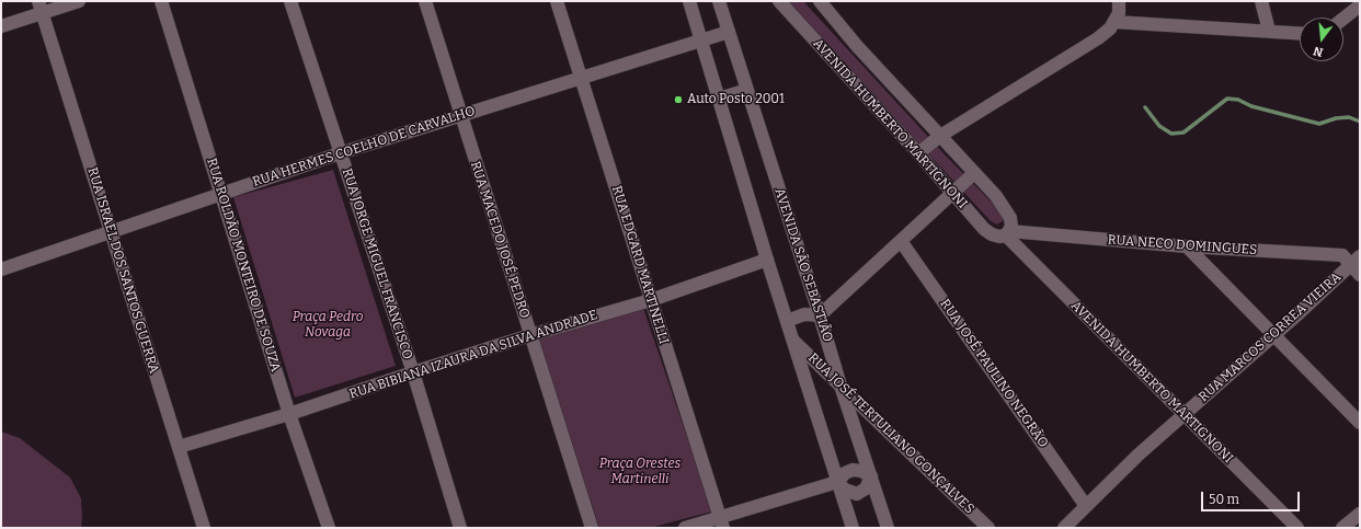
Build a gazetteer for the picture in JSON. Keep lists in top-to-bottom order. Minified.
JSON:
{"streets":{"street":["AVENIDA HUMBERTO MARTIGNONI","RUA HERMES COELHO DE CARVALHO","RUA MACEDO JOSÉ PEDRO","RUA NECO DOMINGUES","RUA JORGE MIGUEL FRANCISCO","RUA ROLDÃO MONTEIRO DE SOUZA","RUA EDGARD MARTINELLI","AVENIDA SÃO SEBASTIÃO","RUA ISRAEL DOS SANTOS GUERRA","RUA MARCOS CORREA VIEIRA","RUA BIBIANA IZAURA DA SILVA ANDRADE","RUA JOSÉ PAULINO NEGRÃO","RUA JOSÉ TERTULIANO GONÇALVES"]},"crossings":[["AVENIDA HUMBERTO MARTIGNONI","RUA NECO DOMINGUES"],["AVENIDA HUMBERTO MARTIGNONI","RUA MARCOS CORREA VIEIRA"],["RUA HERMES COELHO DE CARVALHO","RUA MACEDO JOSÉ PEDRO"],["RUA HERMES COELHO DE CARVALHO","RUA JORGE MIGUEL FRANCISCO"],["RUA HERMES COELHO DE CARVALHO","RUA ROLDÃO MONTEIRO DE SOUZA"],["RUA HERMES COELHO DE CARVALHO","RUA EDGARD MARTINELLI"],["RUA HERMES COELHO DE CARVALHO","AVENIDA SÃO SEBASTIÃO"],["RUA HERMES COELHO DE CARVALHO","RUA ISRAEL DOS SANTOS GUERRA"],["RUA MACEDO JOSÉ PEDRO","RUA BIBIANA IZAURA DA SILVA ANDRADE"],["RUA NECO DOMINGUES","RUA MARCOS CORREA VIEIRA"],["RUA JORGE MIGUEL FRANCISCO","RUA BIBIANA IZAURA DA SILVA ANDRADE"],["RUA ROLDÃO MONTEIRO DE SOUZA","RUA BIBIANA IZAURA DA SILVA ANDRADE"],["RUA EDGARD MARTINELLI","RUA BIBIANA IZAURA DA SILVA ANDRADE"],["AVENIDA SÃO SEBASTIÃO","RUA JOSÉ TERTULIANO GONÇALVES"],["RUA ISRAEL DOS SANTOS GUERRA","RUA BIBIANA IZAURA DA SILVA ANDRADE"],["RUA MARCOS CORREA VIEIRA","RUA JOSÉ PAULINO NEGRÃO"]],"parks":["Praça Pedro Novaga","Praça Orestes Martinelli"],"places":["Auto Posto 2001"],"scale_bar":"50 m","north":"bottom"}
